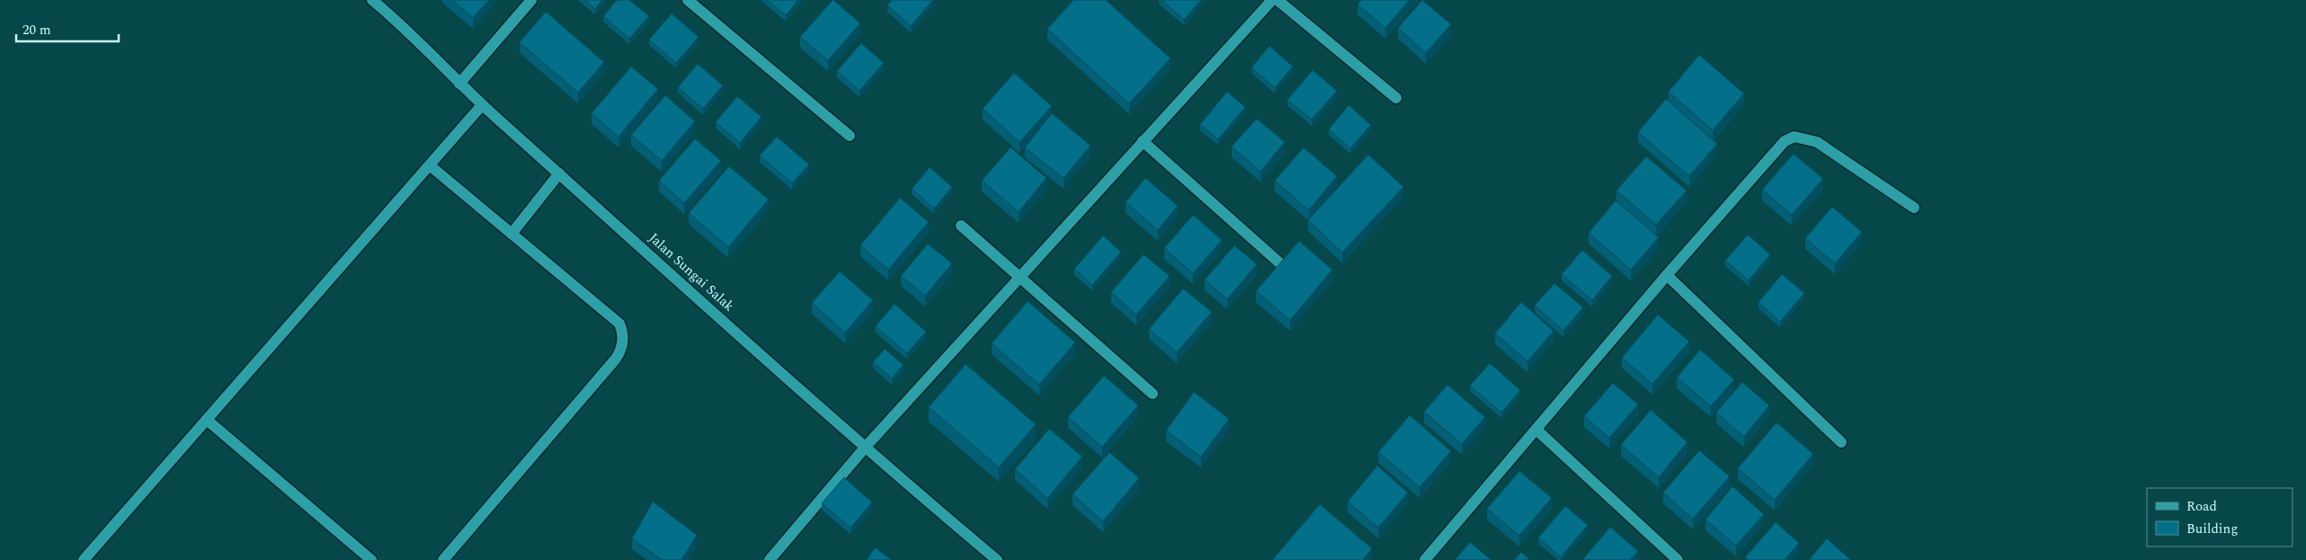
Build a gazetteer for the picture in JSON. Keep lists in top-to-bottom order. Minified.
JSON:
{"streets":{"street":["Jalan Sungai Salak"]},"legend":["Road","Building"],"scale_bar":"20 m"}
